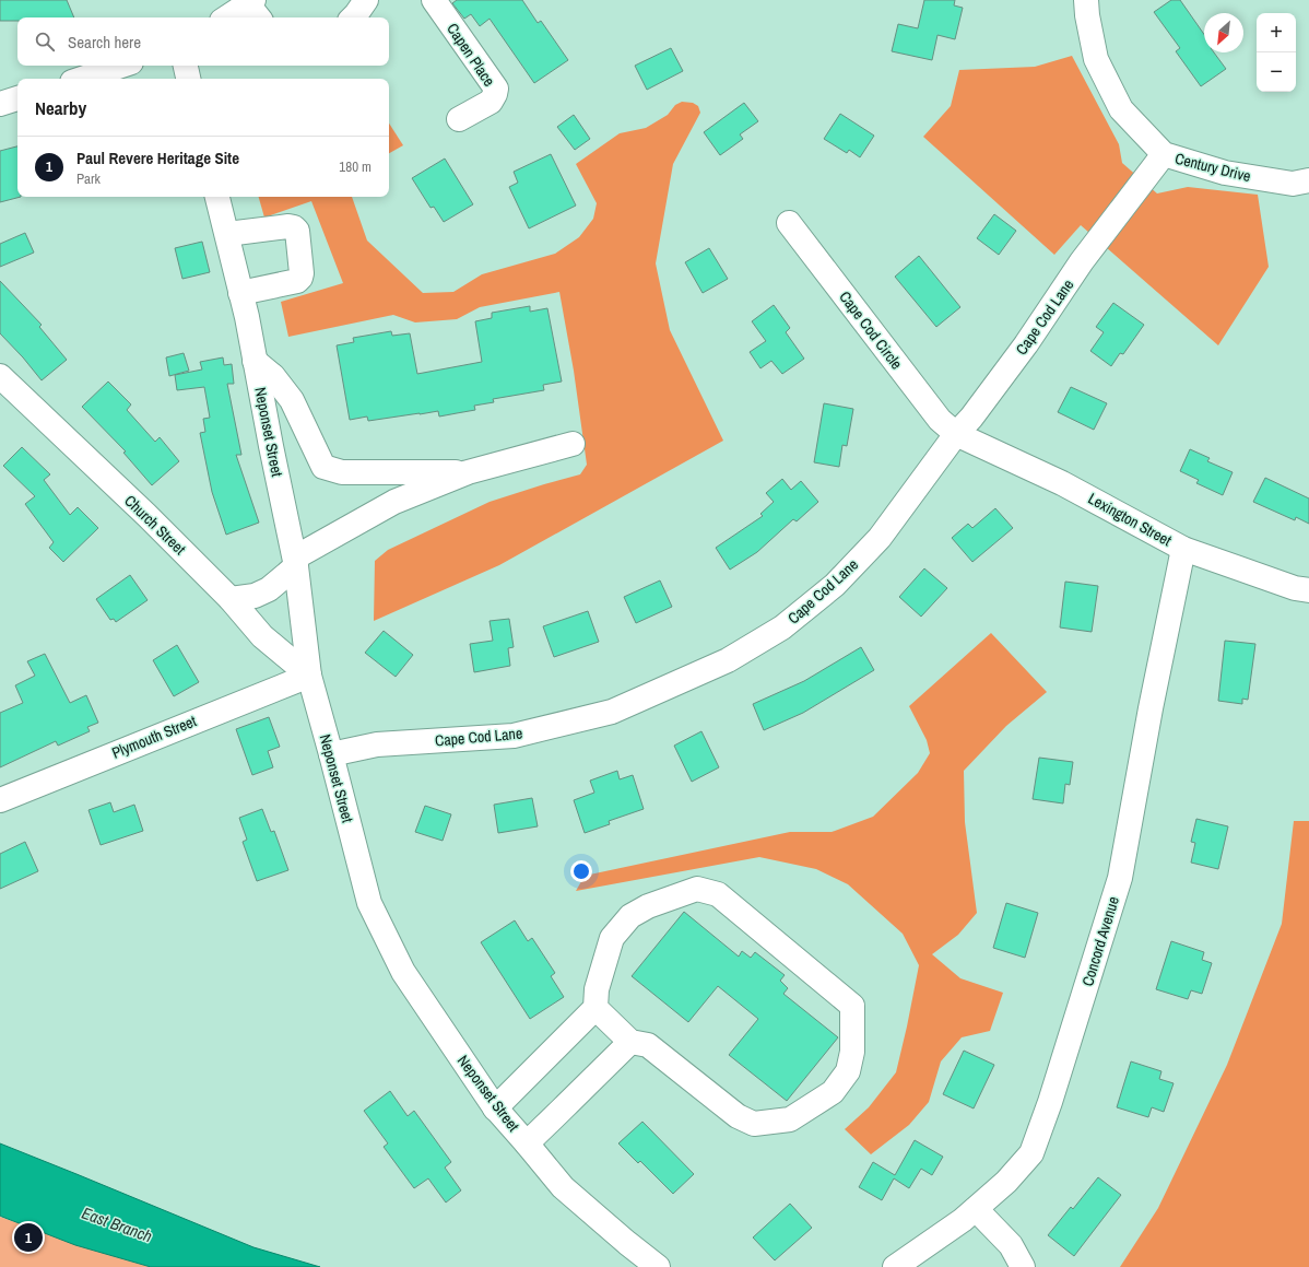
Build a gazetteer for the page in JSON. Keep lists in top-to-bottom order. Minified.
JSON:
{"streets":{"street":["Capen Place","Century Drive","Cape Cod Lane","Cape Cod Circle","Neponset Street","Lexington Street","Church Street","Plymouth Street","Concord Avenue"]},"crossings":[["Century Drive","Cape Cod Lane"],["Cape Cod Lane","Cape Cod Circle"],["Cape Cod Lane","Neponset Street"],["Cape Cod Lane","Lexington Street"],["Cape Cod Circle","Lexington Street"],["Neponset Street","Church Street"],["Neponset Street","Plymouth Street"],["Lexington Street","Concord Avenue"],["Church Street","Plymouth Street"]],"water":["East Branch"],"north":"bottom left","page":{"map_buttons":["+","−"],"search":"Search here","heading":"Nearby","list":[{"mark":"1","name":"Paul Revere Heritage Site","note":"Park","value":"180 m"}],"pins":"1"}}
